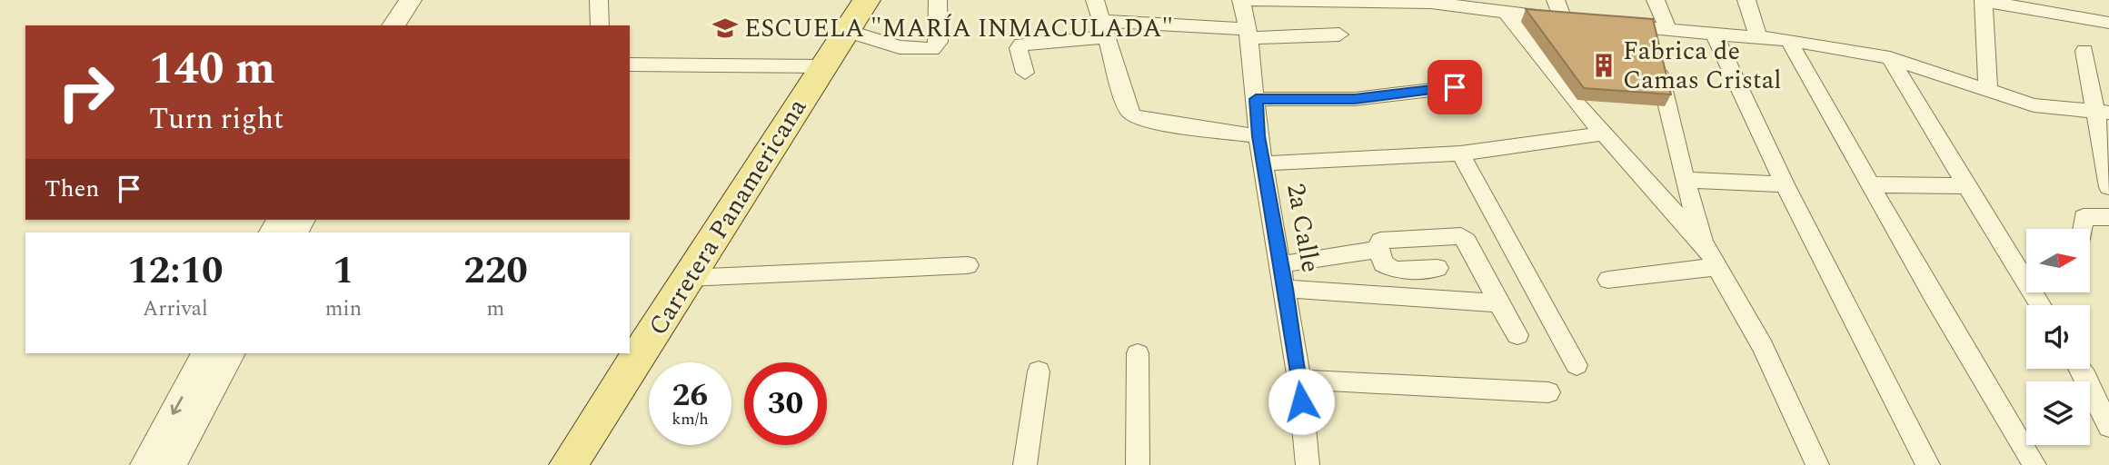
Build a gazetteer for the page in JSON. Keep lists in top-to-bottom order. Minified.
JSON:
{"streets":{"main road":["Carretera Panamericana"],"street":["2a Calle"]},"places":{"school or university":["ESCUELA \"MARÍA INMACULADA\""],"building":["Fabrica de Camas Cristal"]},"north":"right","page":{"turn":["140 m","Turn right"],"then":"Then","eta":["12:10","Arrival","1","min","220","m"],"speed":"26 km/h","limit":"30"}}
